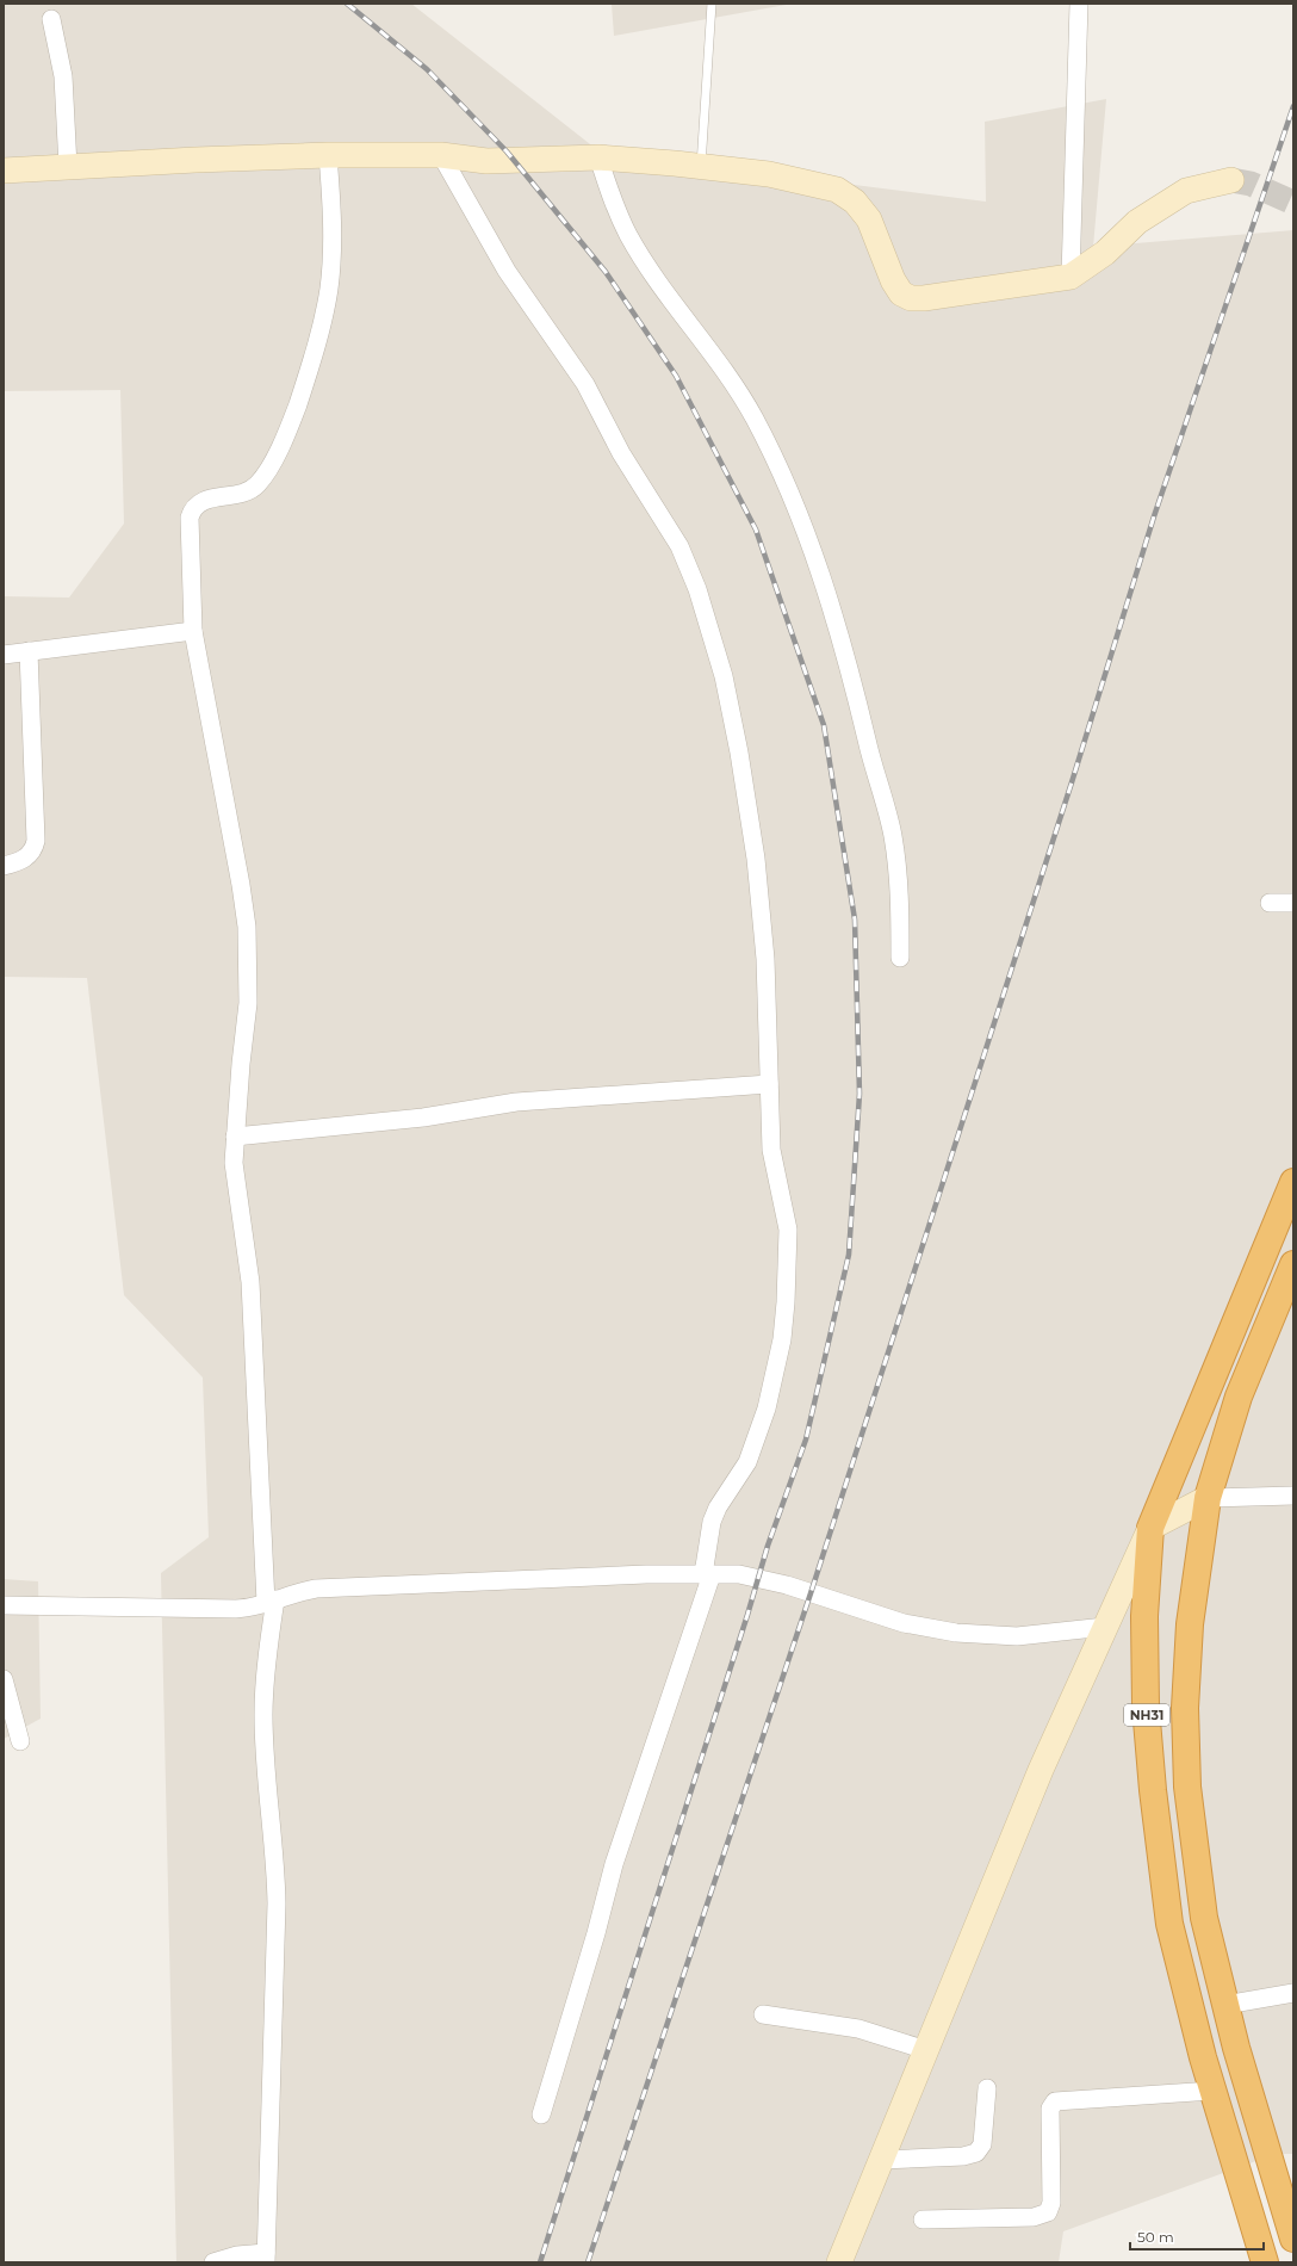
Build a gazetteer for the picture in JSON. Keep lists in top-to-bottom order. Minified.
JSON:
{"streets":{"highway":["NH31"]},"scale_bar":"50 m"}
